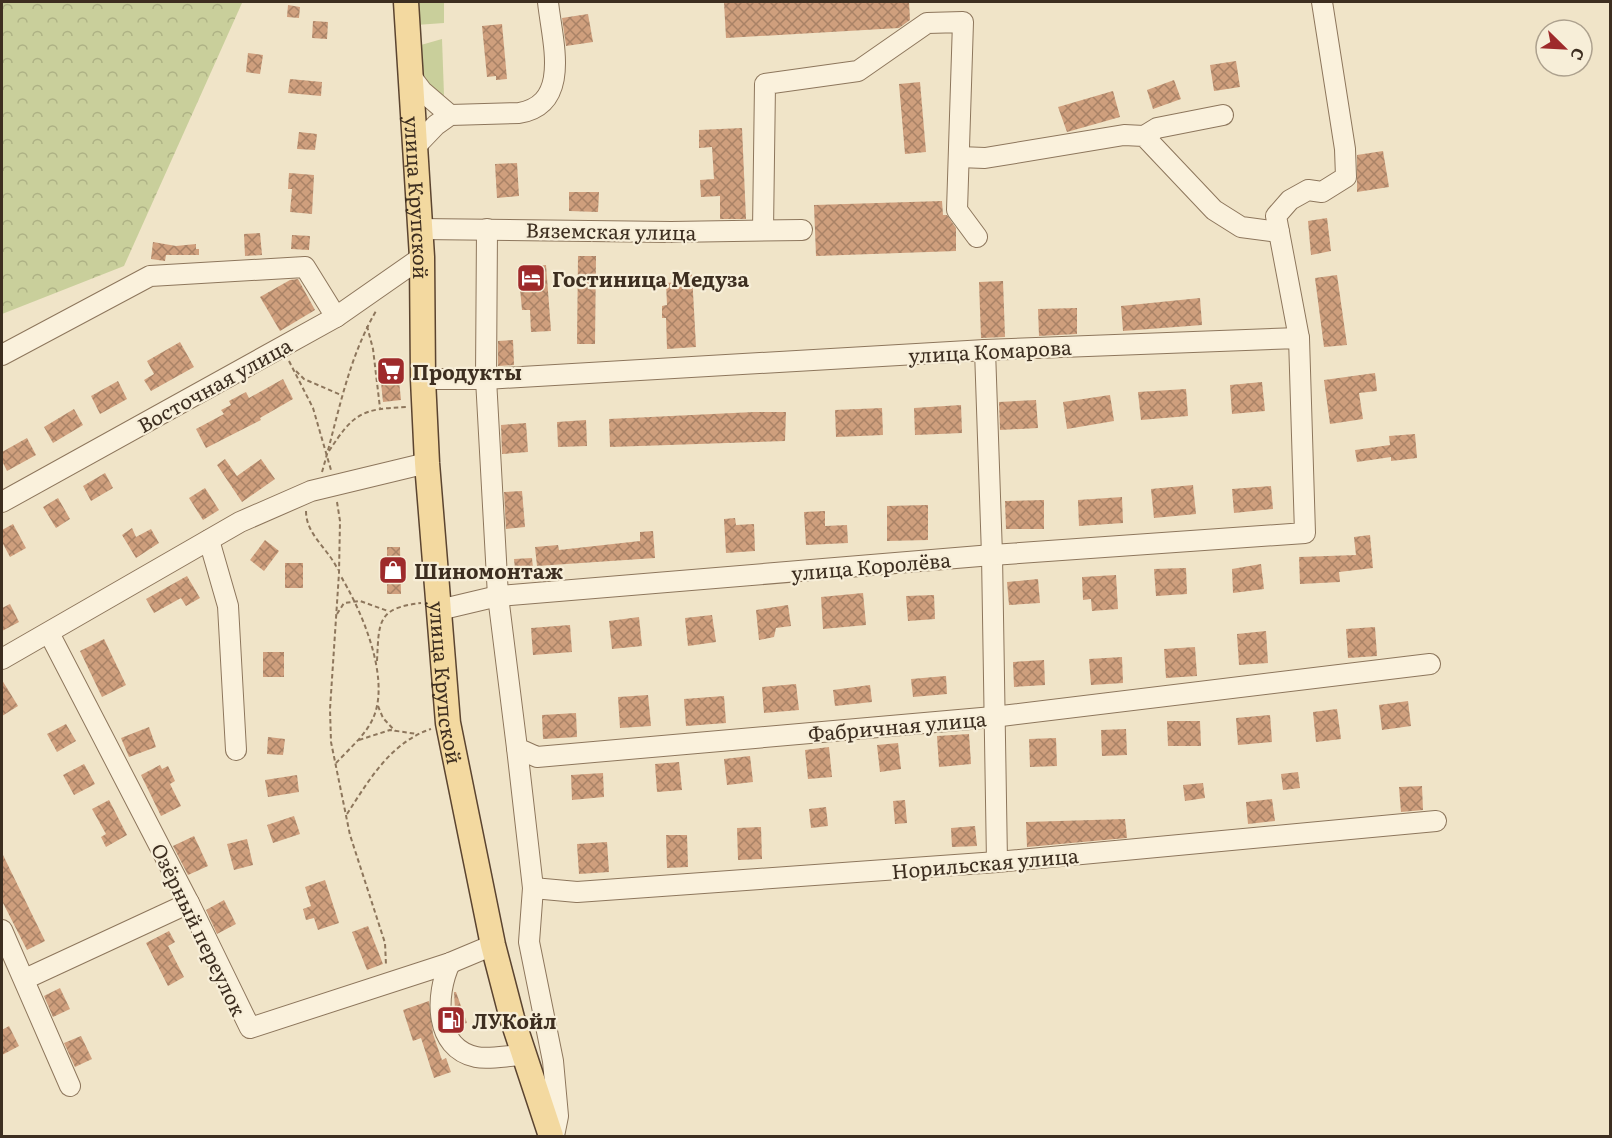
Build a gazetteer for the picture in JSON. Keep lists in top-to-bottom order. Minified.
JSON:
{"streets":{"main road":["улица Крупской"],"street":["Вяземская улица","улица Комарова","Восточная улица","улица Королёва","Фабричная улица","Норильская улица","Озёрный переулок"]},"crossings":[["улица Крупской","Вяземская улица"],["улица Крупской","улица Комарова"],["улица Крупской","Восточная улица"],["улица Крупской","улица Королёва"],["улица Крупской","Озёрный переулок"],["улица Комарова","улица Королёва"]],"places":{"hotel":["Гостиница Медуза"],"supermarket":["Продукты"],"shop":["Шиномонтаж"],"fuel station":["ЛУКойл"]},"north":"bottom right"}
